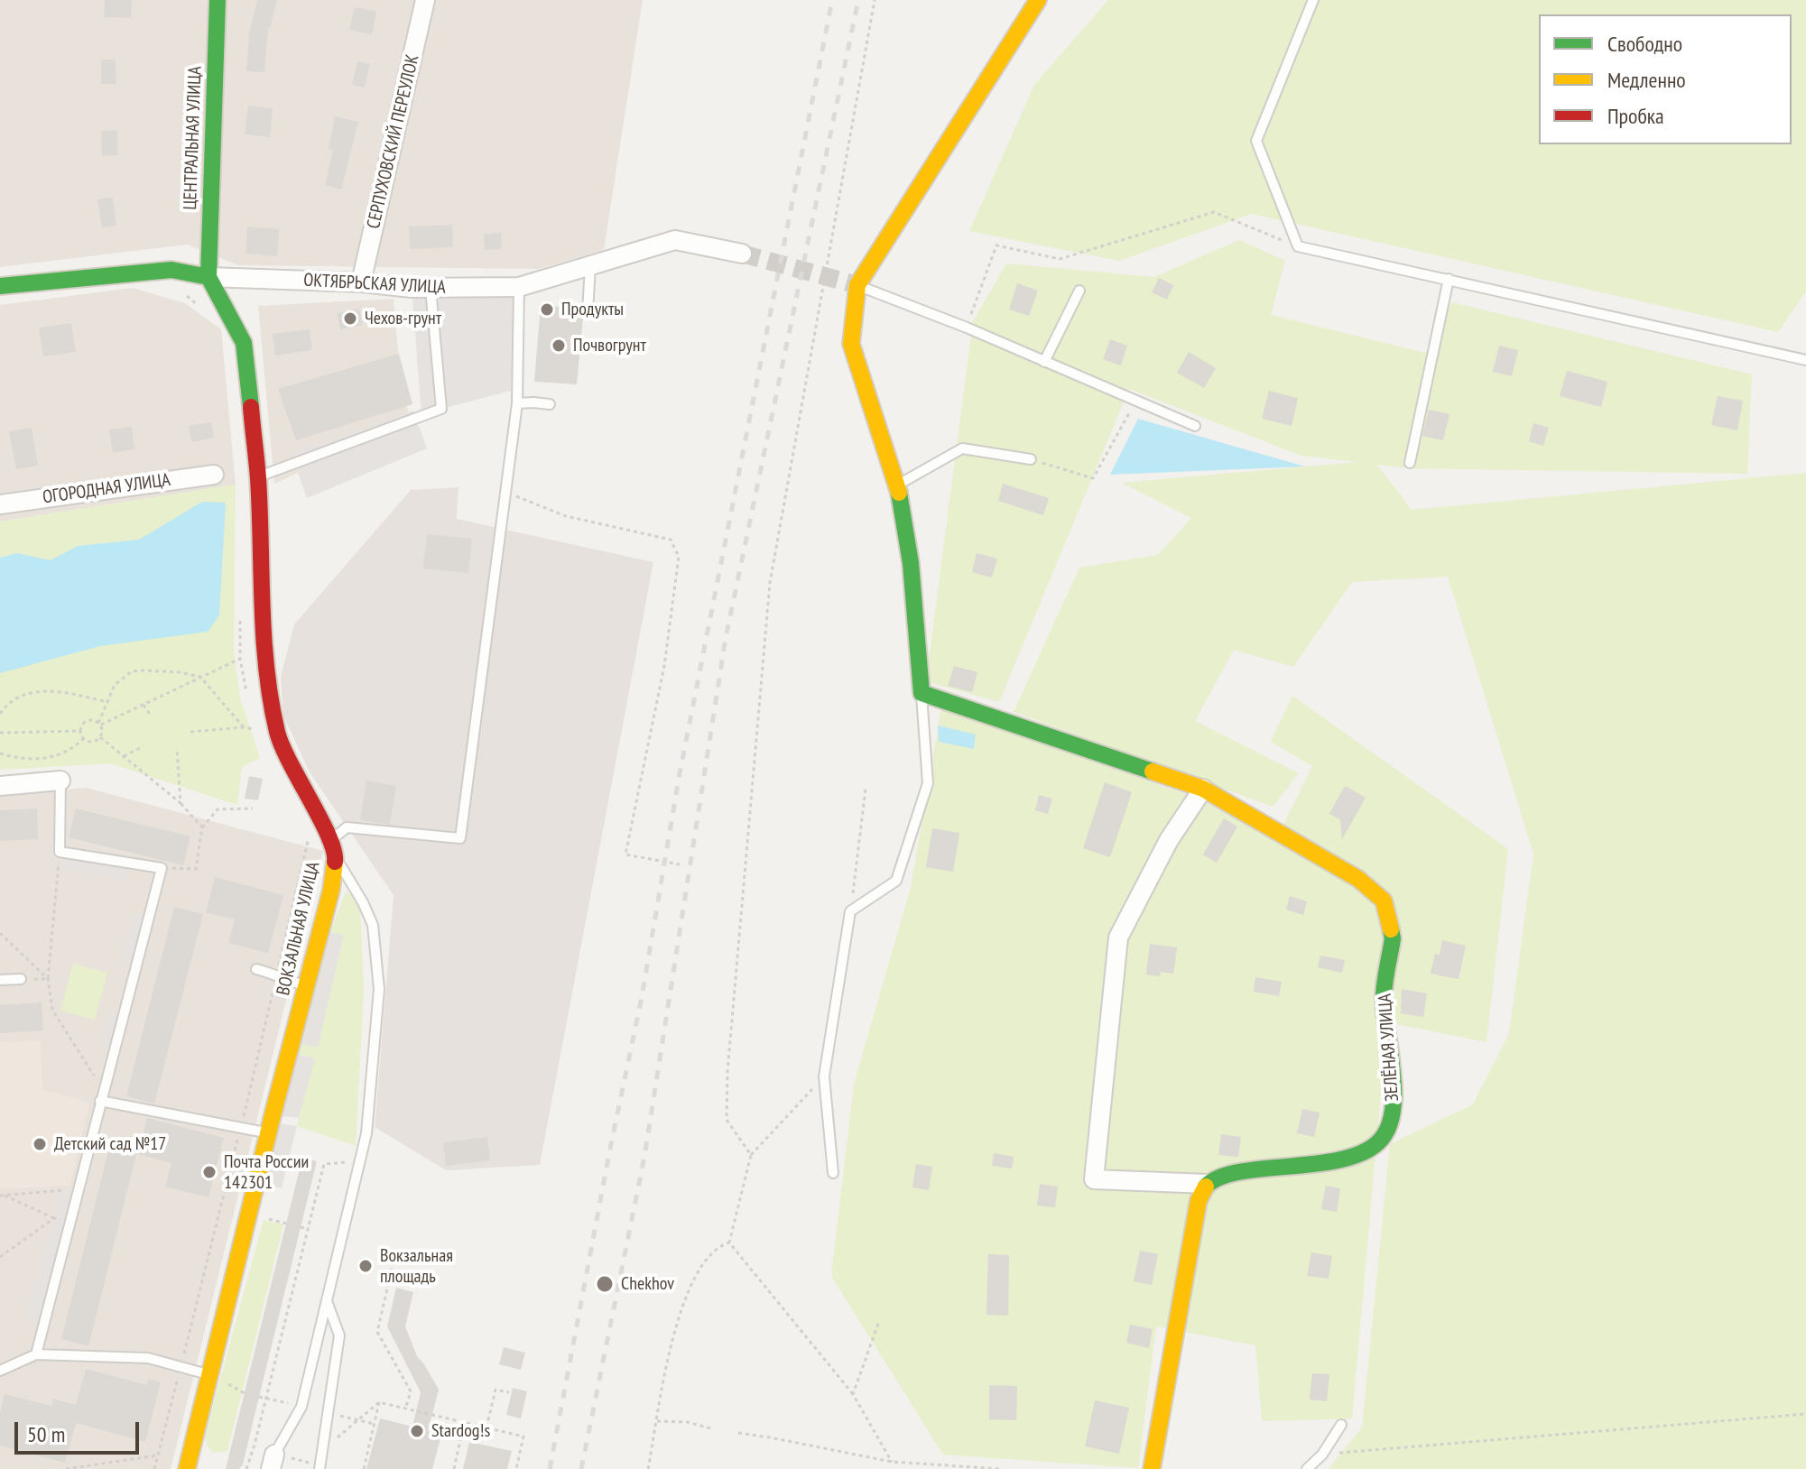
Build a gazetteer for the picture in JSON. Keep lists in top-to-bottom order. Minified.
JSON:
{"streets":{"street":["ЦЕНТРАЛЬНАЯ УЛИЦА","СЕРПУХОВСКИЙ ПЕРЕУЛОК","ОКТЯБРЬСКАЯ УЛИЦА","ОГОРОДНАЯ УЛИЦА","ВОКЗАЛЬНАЯ УЛИЦА","ЗЕЛЁНАЯ УЛИЦА"]},"crossings":[["ЦЕНТРАЛЬНАЯ УЛИЦА","ОКТЯБРЬСКАЯ УЛИЦА"],["ЦЕНТРАЛЬНАЯ УЛИЦА","ВОКЗАЛЬНАЯ УЛИЦА"],["СЕРПУХОВСКИЙ ПЕРЕУЛОК","ОКТЯБРЬСКАЯ УЛИЦА"],["ОКТЯБРЬСКАЯ УЛИЦА","ВОКЗАЛЬНАЯ УЛИЦА"]],"places":["Продукты","Чехов-грунт","Почвогрунт","Детский сад №17","Почта России 142301","Вокзальная площадь","Chekhov","Stardog!s"],"legend":["Свободно","Медленно","Пробка"],"scale_bar":"50 m"}
